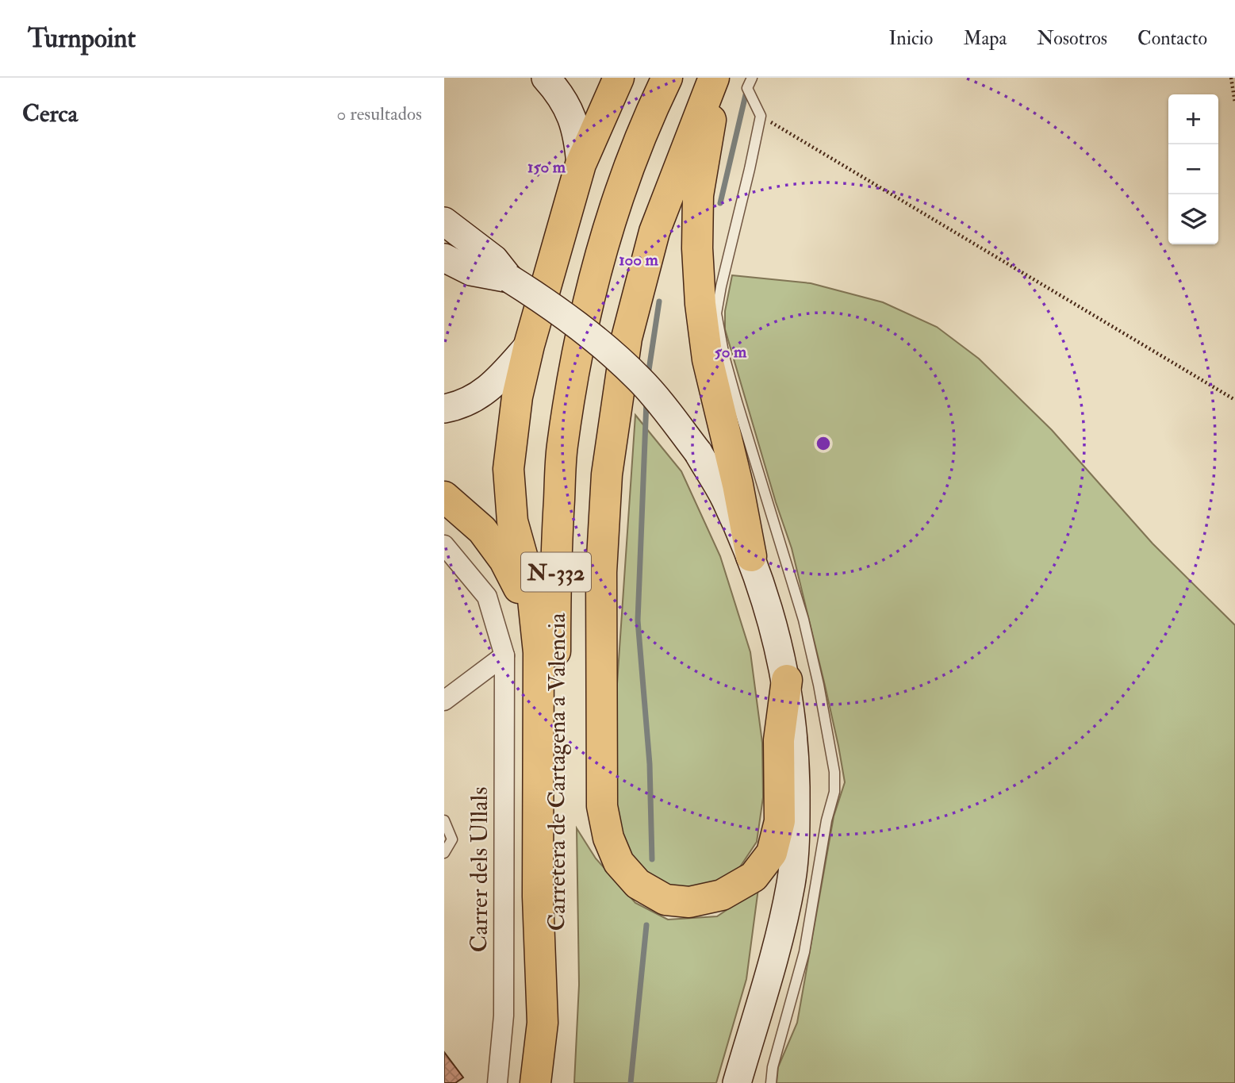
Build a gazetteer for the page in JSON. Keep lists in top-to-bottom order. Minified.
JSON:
{"streets":{"highway":["N-332","Carretera de Cartagena a Valencia"],"street":["Carrer dels Ullals"]},"page":{"header":"Turnpoint","nav":["Inicio","Mapa","Nosotros","Contacto"],"heading":["Cerca","0 resultados"],"map_buttons":["+","−"]},"rings":["150 m","100 m","50 m"]}
